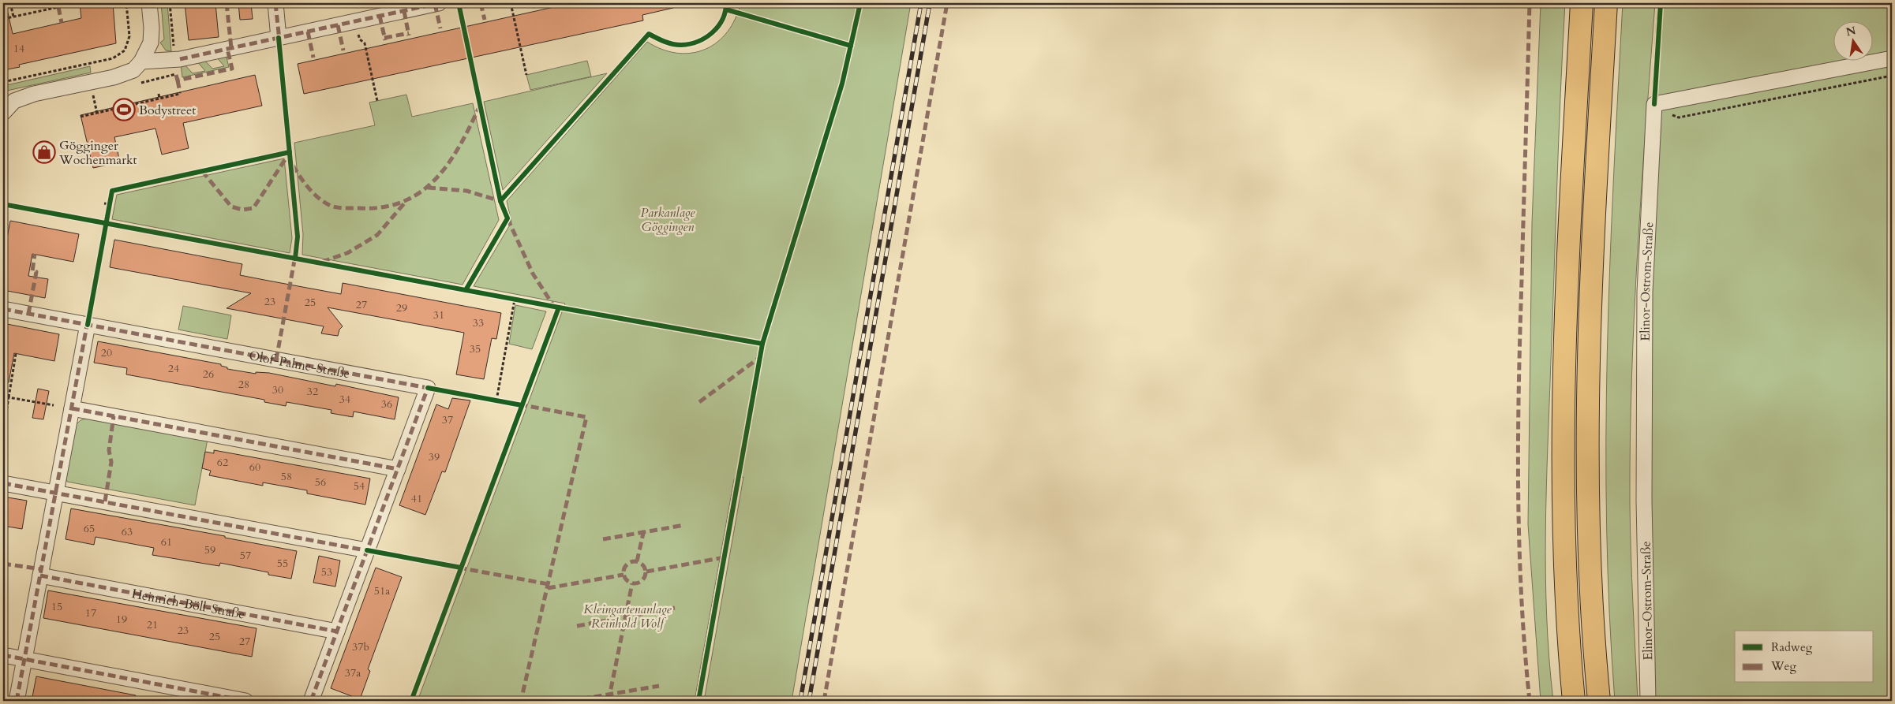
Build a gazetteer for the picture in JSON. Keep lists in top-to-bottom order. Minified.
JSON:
{"streets":{"street":["Elinor-Ostrom-Straße","Olof-Palme-Straße","Heinrich-Böll-Straße"]},"crossings":[["Olof-Palme-Straße","Heinrich-Böll-Straße"]],"parks":["Parkanlage Göggingen","Kleingartenanlage Reinhold Wolf"],"places":{"sports":["Bodystreet"],"shop":["Gögginger Wochenmarkt"]},"house_numbers":["14","23","25","27","29","31","33","35","20","24","26","28","30","32","34","36","37","39","62","60","58","56","54","41","65","63","61","59","57","55","53","51a","15","17","19","21","23","25","27","37b","37a"],"legend":["Radweg","Weg"],"north":"top"}
